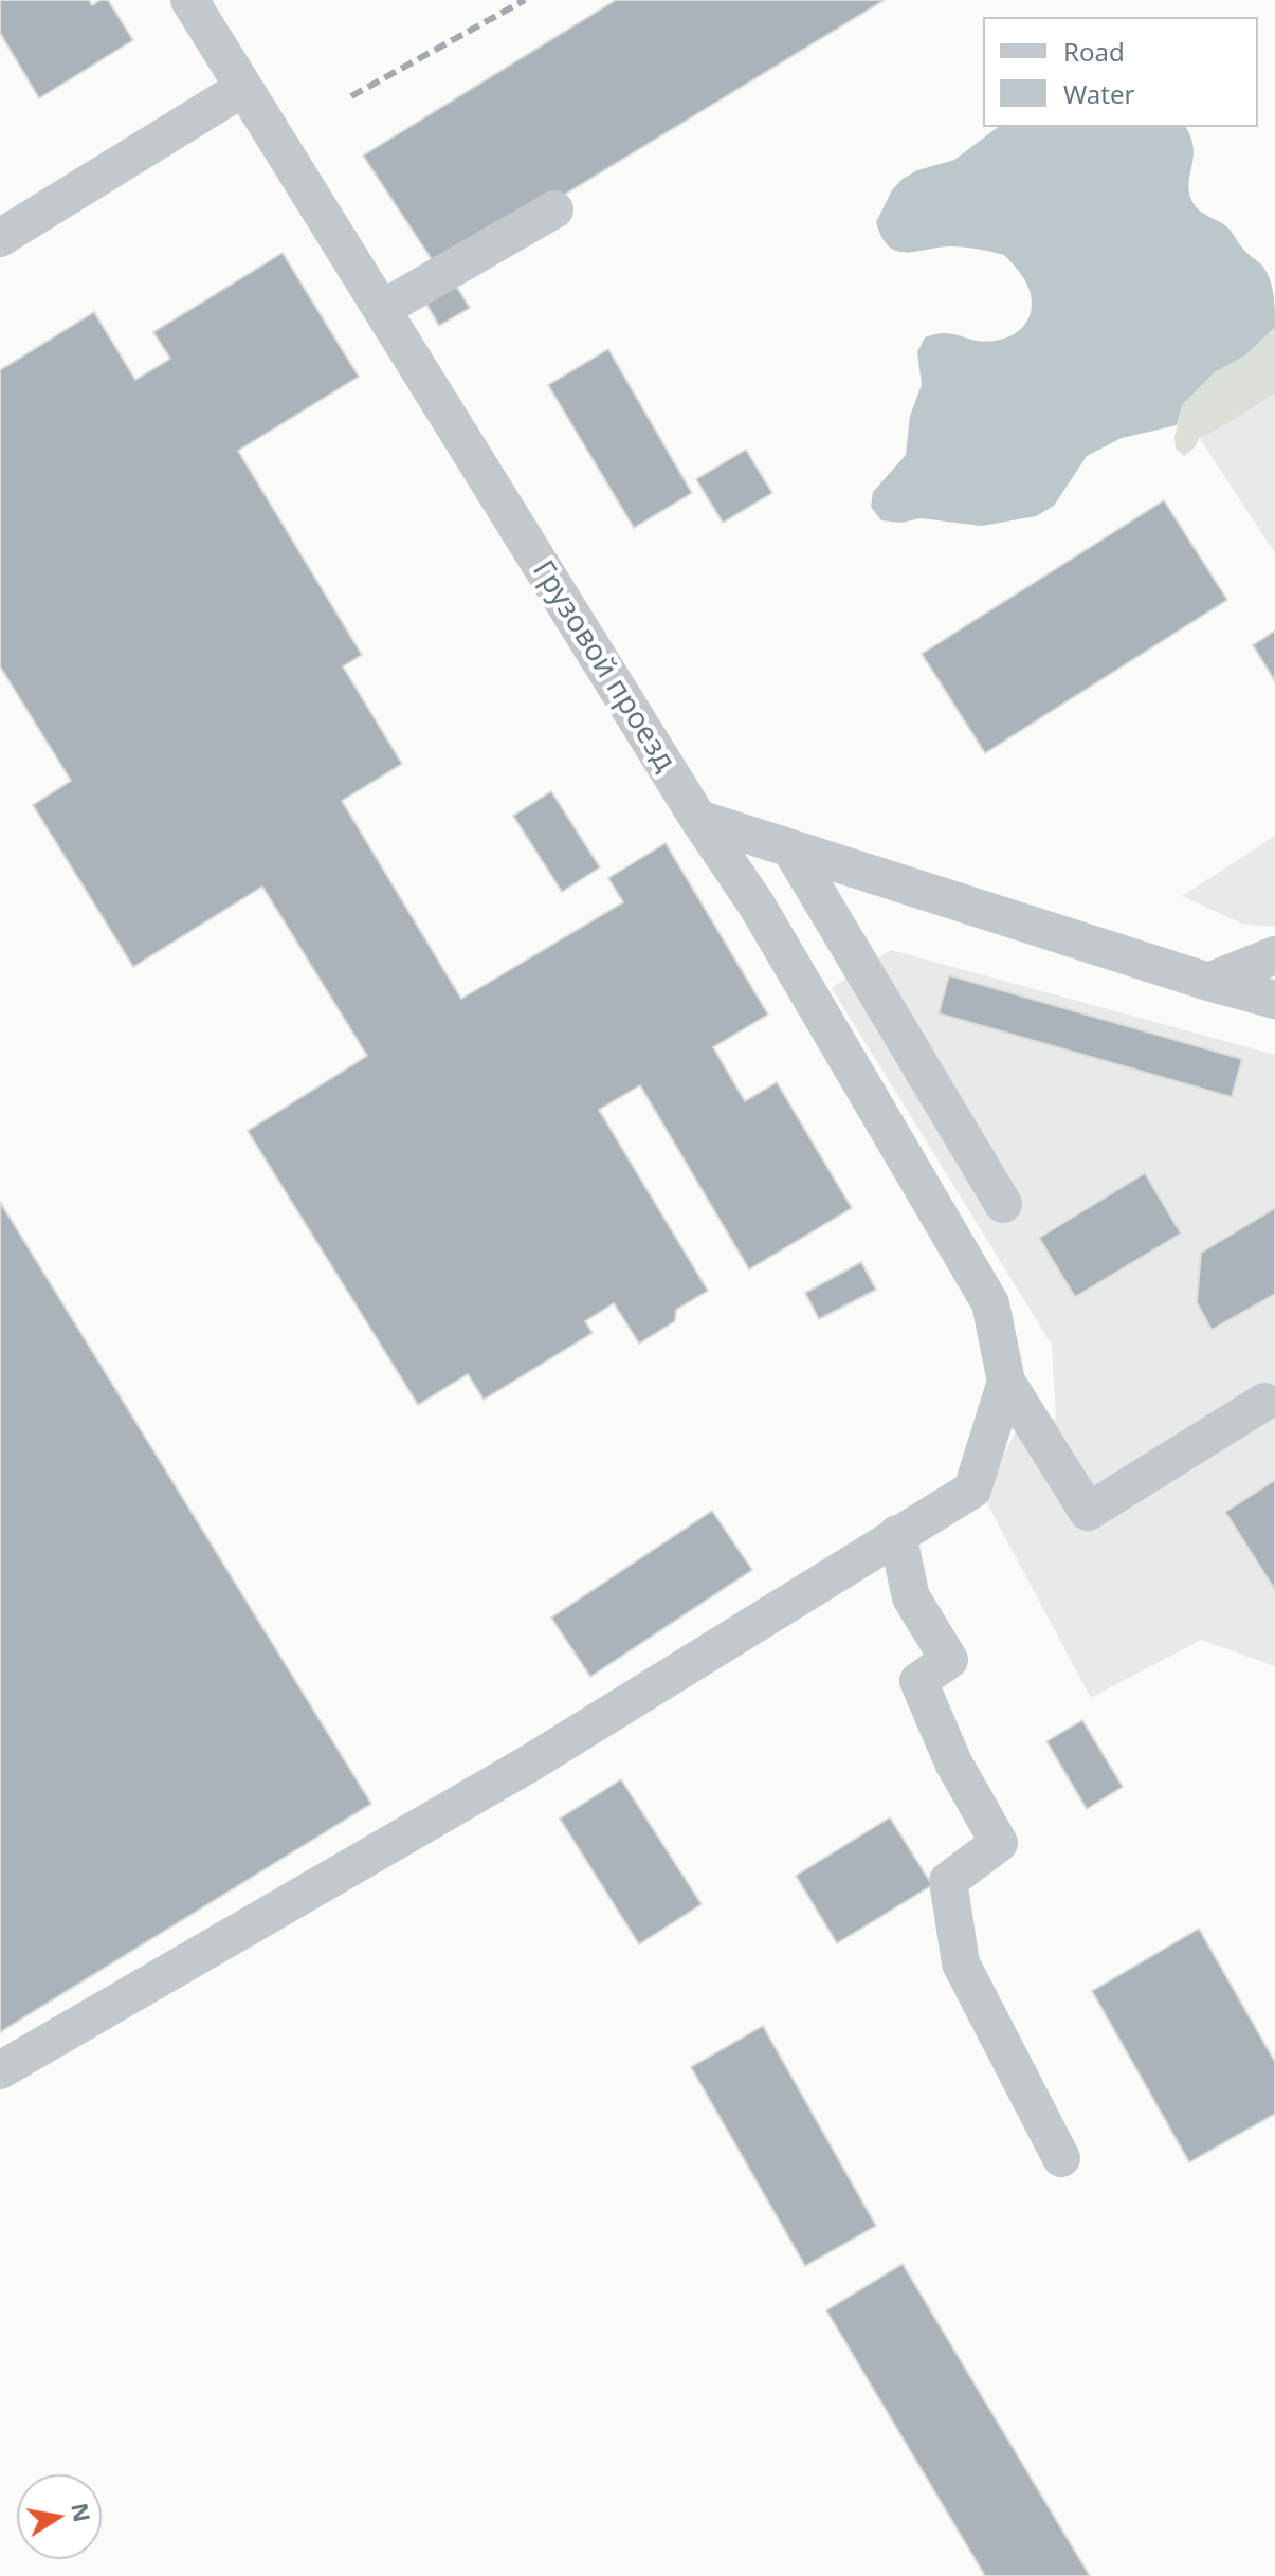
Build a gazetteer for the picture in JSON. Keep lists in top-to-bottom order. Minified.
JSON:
{"streets":{"street":["Грузовой проезд"]},"legend":["Road","Water"],"north":"right"}
